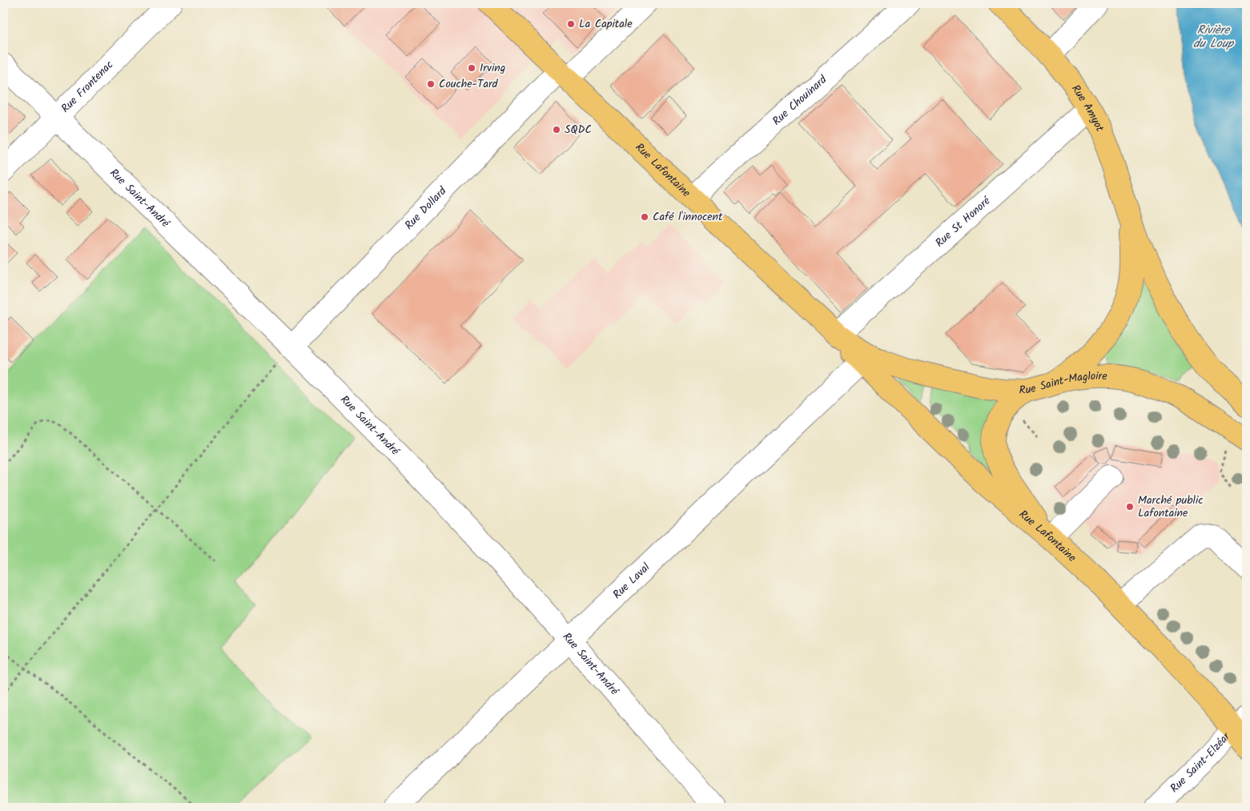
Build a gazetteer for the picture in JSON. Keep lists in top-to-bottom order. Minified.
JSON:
{"streets":{"main road":["Rue Amyot","Rue Lafontaine","Rue Saint-Magloire"],"street":["Rue Frontenac","Rue Chouinard","Rue Saint-André","Rue Dollard","Rue St Honoré","Rue Laval","Rue Saint-Elzéar"]},"crossings":[["Rue Frontenac","Rue Saint-André"],["Rue Chouinard","Rue Lafontaine"],["Rue Amyot","Rue St Honoré"],["Rue Lafontaine","Rue Dollard"],["Rue Lafontaine","Rue St Honoré"],["Rue Lafontaine","Rue Saint-Magloire"],["Rue Lafontaine","Rue Laval"],["Rue Lafontaine","Rue Saint-Elzéar"],["Rue Saint-André","Rue Dollard"],["Rue Saint-André","Rue Laval"],["Rue Saint-Magloire","Rue Laval"]],"water":["Rivière du Loup"],"places":["La Capitale","Irving","Couche-Tard","SQDC","Café l'innocent","Marché public Lafontaine"]}
